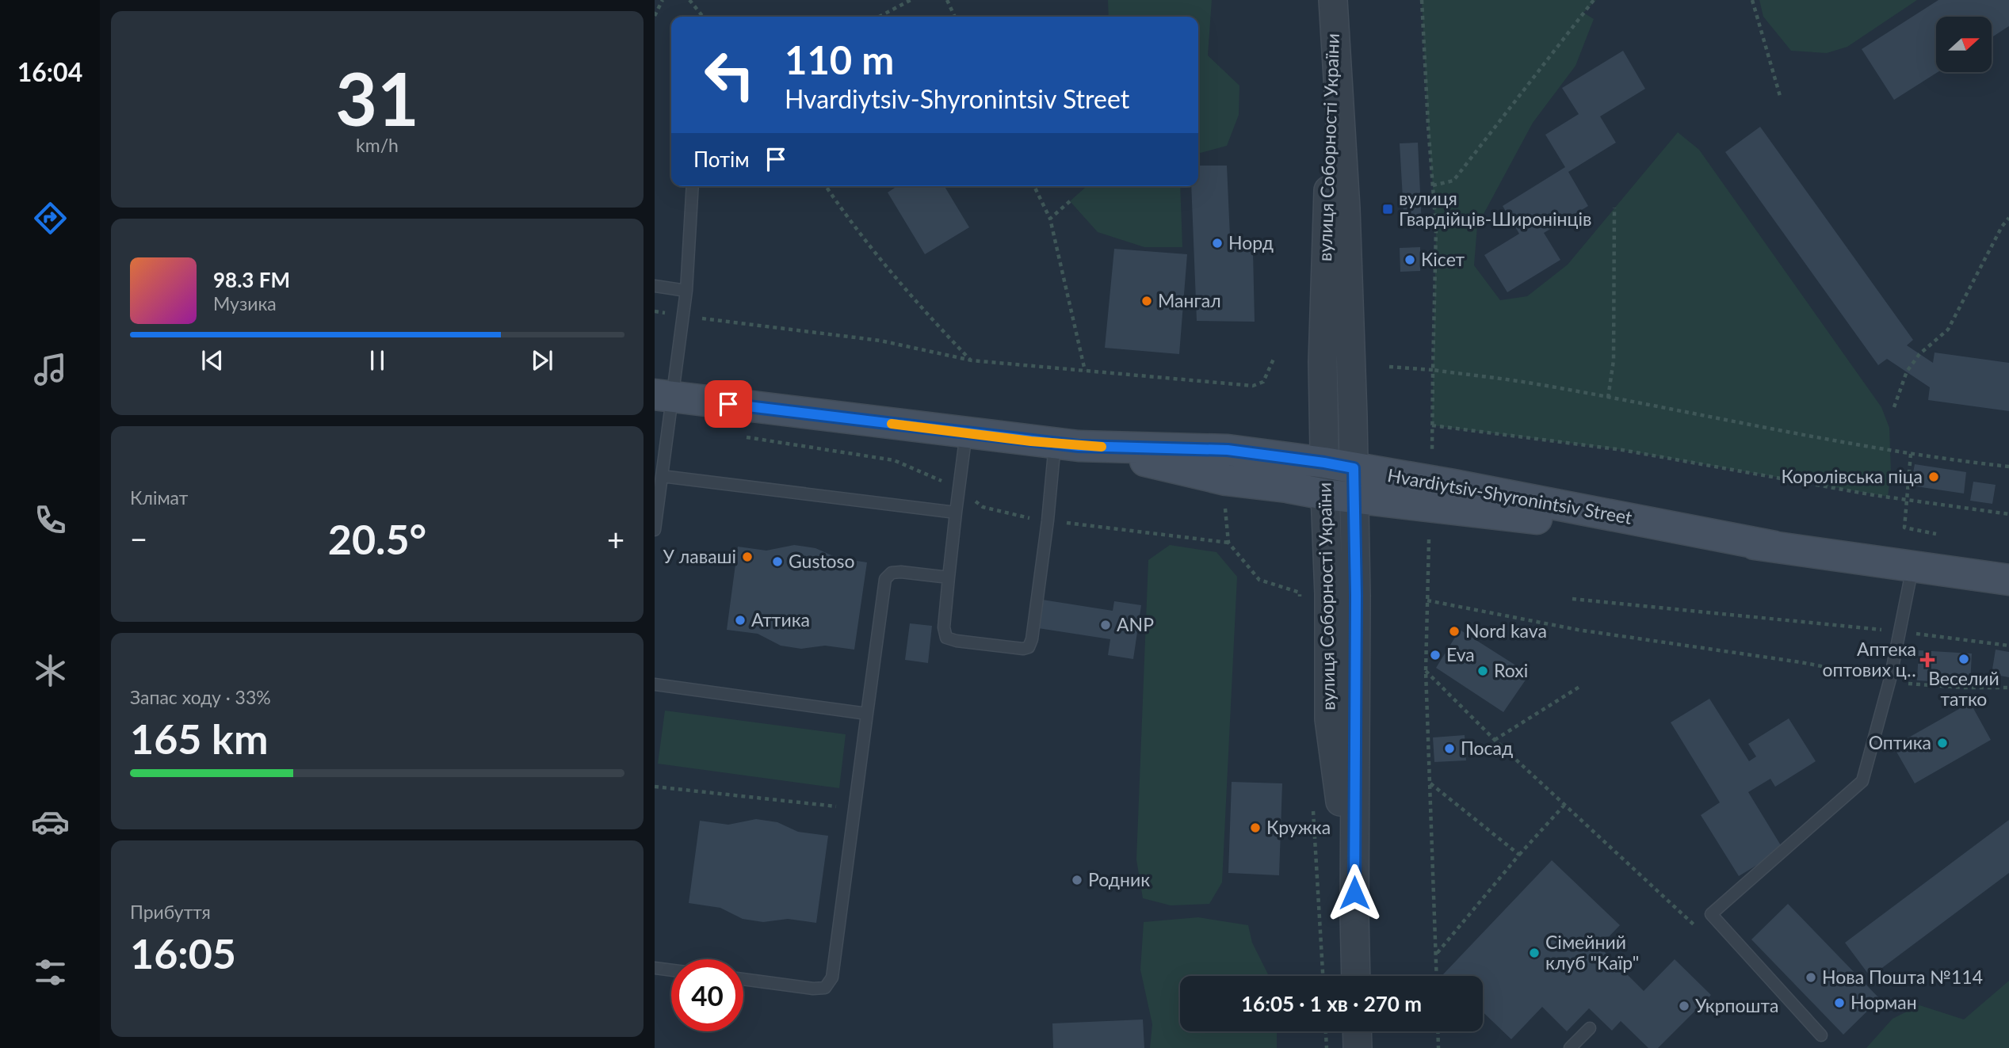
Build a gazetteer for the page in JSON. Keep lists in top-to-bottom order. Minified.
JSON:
{"streets":{"main road":["Hvardiytsiv-Shyronintsiv Street"],"street":["вулиця Соборності України"]},"crossings":[["вулиця Соборності України","Hvardiytsiv-Shyronintsiv Street"]],"places":{"transit":["вулиця Гвардійців-Широнінців"],"other":["Норд","Кісет","Мангал","Королівська піца","У лаваші","Gustoso","Аттика","ANP","Nord kava","Eva","Веселий татко","Roxi","Оптика","Посад","Кружка","Родник","Сімейний клуб \"Каїр\"","Нова Пошта №114","Норман","Укрпошта"],"health":["Аптека оптових ц‥"]},"north":"right","page":{"tabs":"16:04","tile":[["31","km/h"],"Клімат",["Запас ходу · 33%","165 km"],["Прибуття","16:05"]],"turn":["110 m","Hvardiytsiv-Shyronintsiv Street"],"then":"Потім","song":["98.3 FM","Музика"],"heat":["−","20.5°","+"],"limit":"40","trip":"16:05 · 1 хв · 270 m"}}
